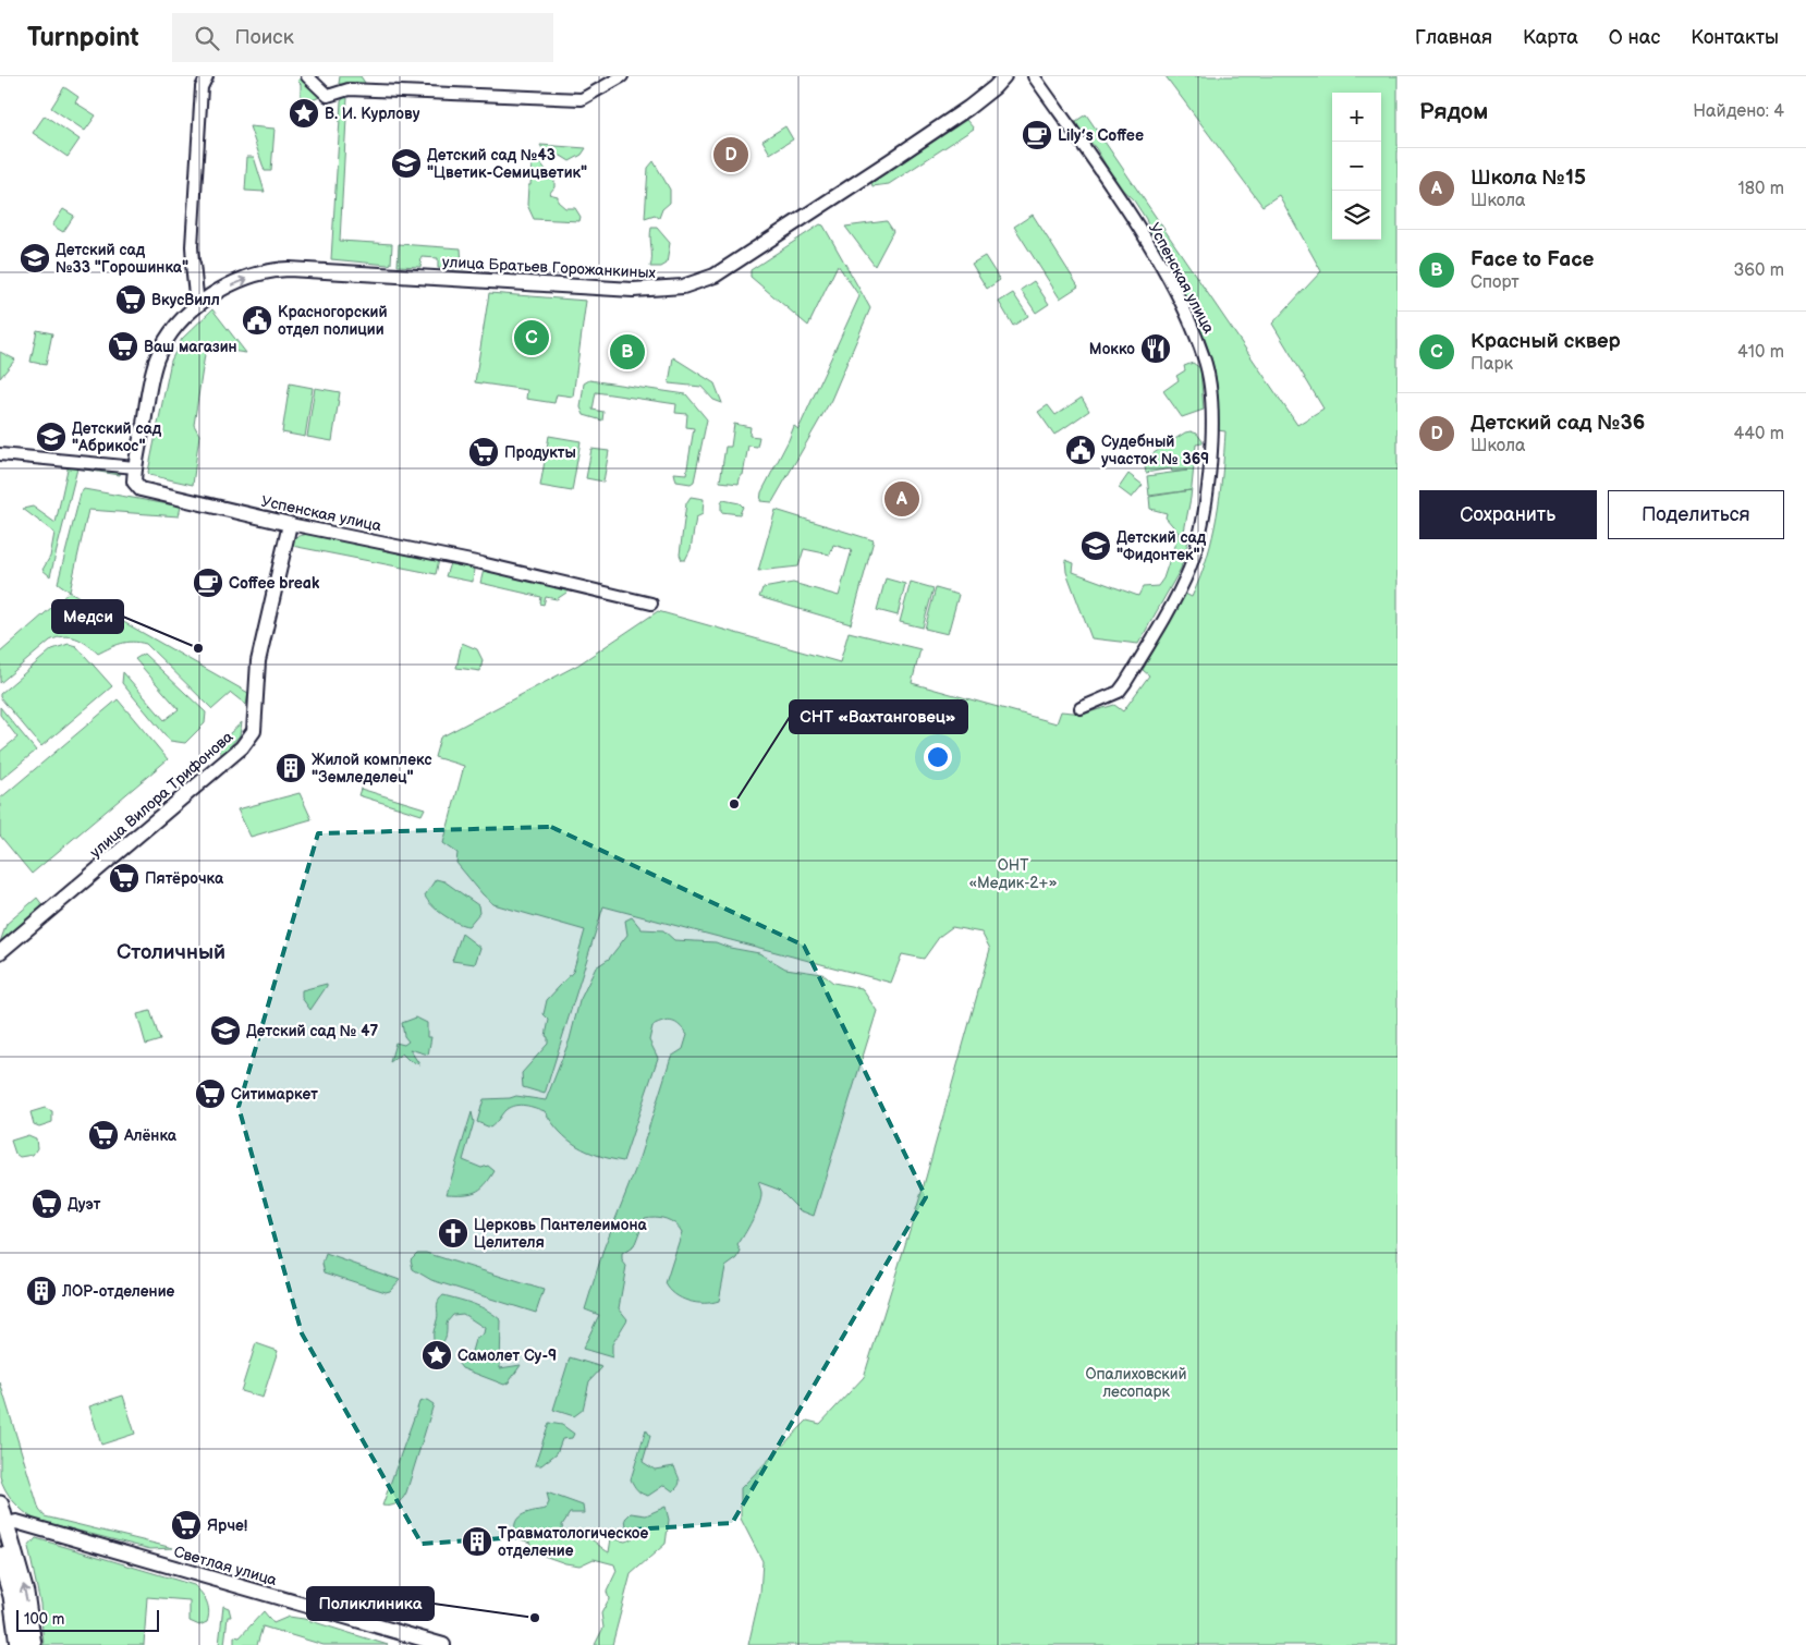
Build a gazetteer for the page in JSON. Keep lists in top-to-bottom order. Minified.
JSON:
{"streets":{"street":["улица Братьев Горожанкиных","Успенская улица","улица Вилора Трифонова","Светлая улица"]},"crossings":[["улица Братьев Горожанкиных","Успенская улица"],["Успенская улица","улица Вилора Трифонова"]],"one_way":["улица Братьев Горожанкиных"],"districts":["Столичный"],"parks":["ОНТ «Медик-2+»","Опалиховский лесопарк"],"places":{"place":["В. И. Курлову","Самолет Су-9"],"cafe":["Lily’s Coffee","Coffee break"],"school or university":["Детский сад №43 \"Цветик-Семицветик\"","Детский сад №33 \"Горошинка\"","Детский сад \"Абрикос\"","Детский сад \"Фидонтек\"","Детский сад № 47"],"supermarket":["ВкусВилл","Ваш магазин","Продукты","Пятёрочка","Ситимаркет","Алёнка","Дуэт","Ярче!"],"public building":["Красногорский отдел полиции","Судебный участок № 369"],"restaurant":["Мокко"],"other":["Медси","СНТ «Вахтанговец»","Поликлиника"],"building":["Жилой комплекс \"Земледелец\"","ЛОР-отделение","Травматологическое отделение"],"church":["Церковь Пантелеимона Целителя"]},"scale_bar":"100 m","page":{"header":"Turnpoint","search":"Поиск","nav":["Главная","Карта","О нас","Контакты"],"heading":["Рядом","Найдено: 4"],"map_buttons":["+","−"],"pins":["D","C","B","A"],"list":[{"mark":"A","name":"Школа №15","note":"Школа","value":"180 m"},{"mark":"B","name":"Face to Face","note":"Спорт","value":"360 m"},{"mark":"C","name":"Красный сквер","note":"Парк","value":"410 m"},{"mark":"D","name":"Детский сад №36","note":"Школа","value":"440 m"}],"buttons":["Сохранить","Поделиться"],"scale":"100 m"}}
